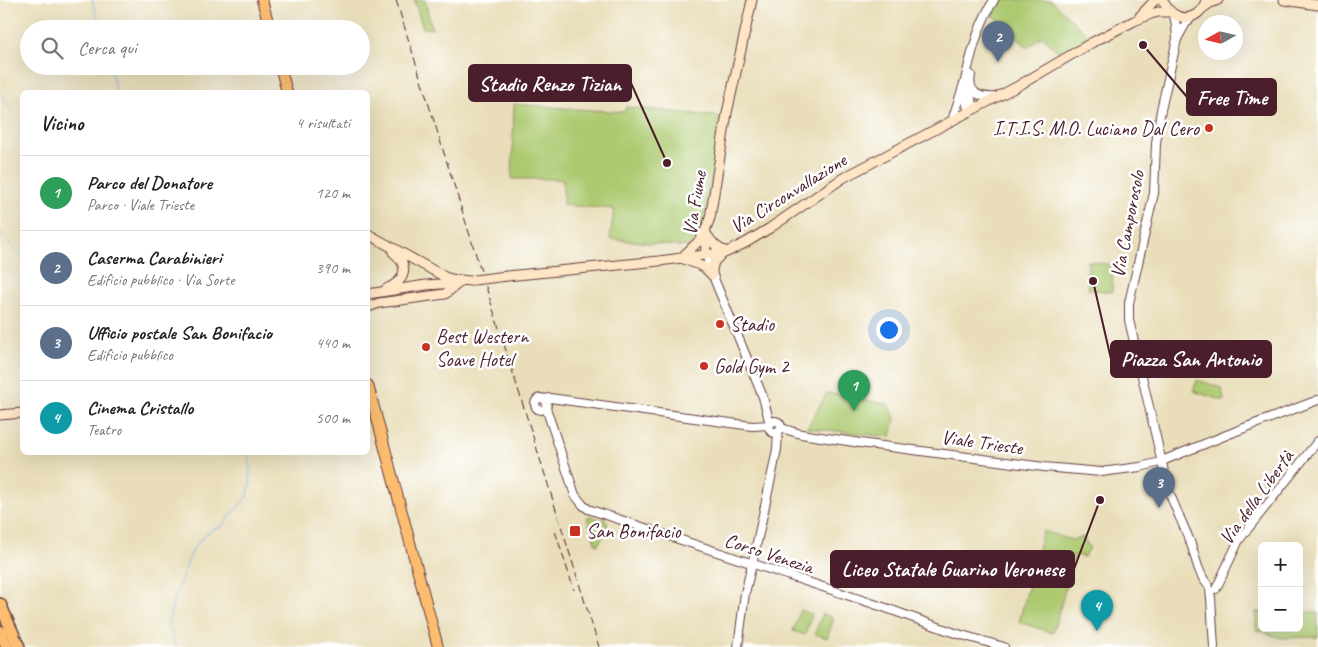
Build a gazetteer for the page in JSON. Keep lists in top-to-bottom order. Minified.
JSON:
{"streets":{"main road":["Via Circonvallazione","Via Fiume"],"street":["Via Camporosolo","Viale Trieste","Via della Libertà","Corso Venezia"]},"crossings":[["Via Circonvallazione","Via Fiume"],["Via Circonvallazione","Via Camporosolo"],["Via Fiume","Viale Trieste"],["Via Camporosolo","Viale Trieste"],["Via Camporosolo","Via della Libertà"],["Viale Trieste","Corso Venezia"]],"places":{"other":["Free Time","I.T.I.S. M.O. Luciano Dal Cero","Stadio Renzo Tizian","Piazza San Antonio","Stadio","Best Western Soave Hotel","Gold Gym 2","Liceo Statale Guarino Veronese"],"transit":["San Bonifacio"]},"north":"left","page":{"search":"Cerca qui","pins":["2","1","3","4"],"heading":["Vicino","4 risultati"],"list":[{"mark":"1","name":"Parco del Donatore","note":"Parco · Viale Trieste","value":"120 m"},{"mark":"2","name":"Caserma Carabinieri","note":"Edificio pubblico · Via Sorte","value":"390 m"},{"mark":"3","name":"Ufficio postale San Bonifacio","note":"Edificio pubblico","value":"440 m"},{"mark":"4","name":"Cinema Cristallo","note":"Teatro","value":"500 m"}],"map_buttons":["+","−"]}}
